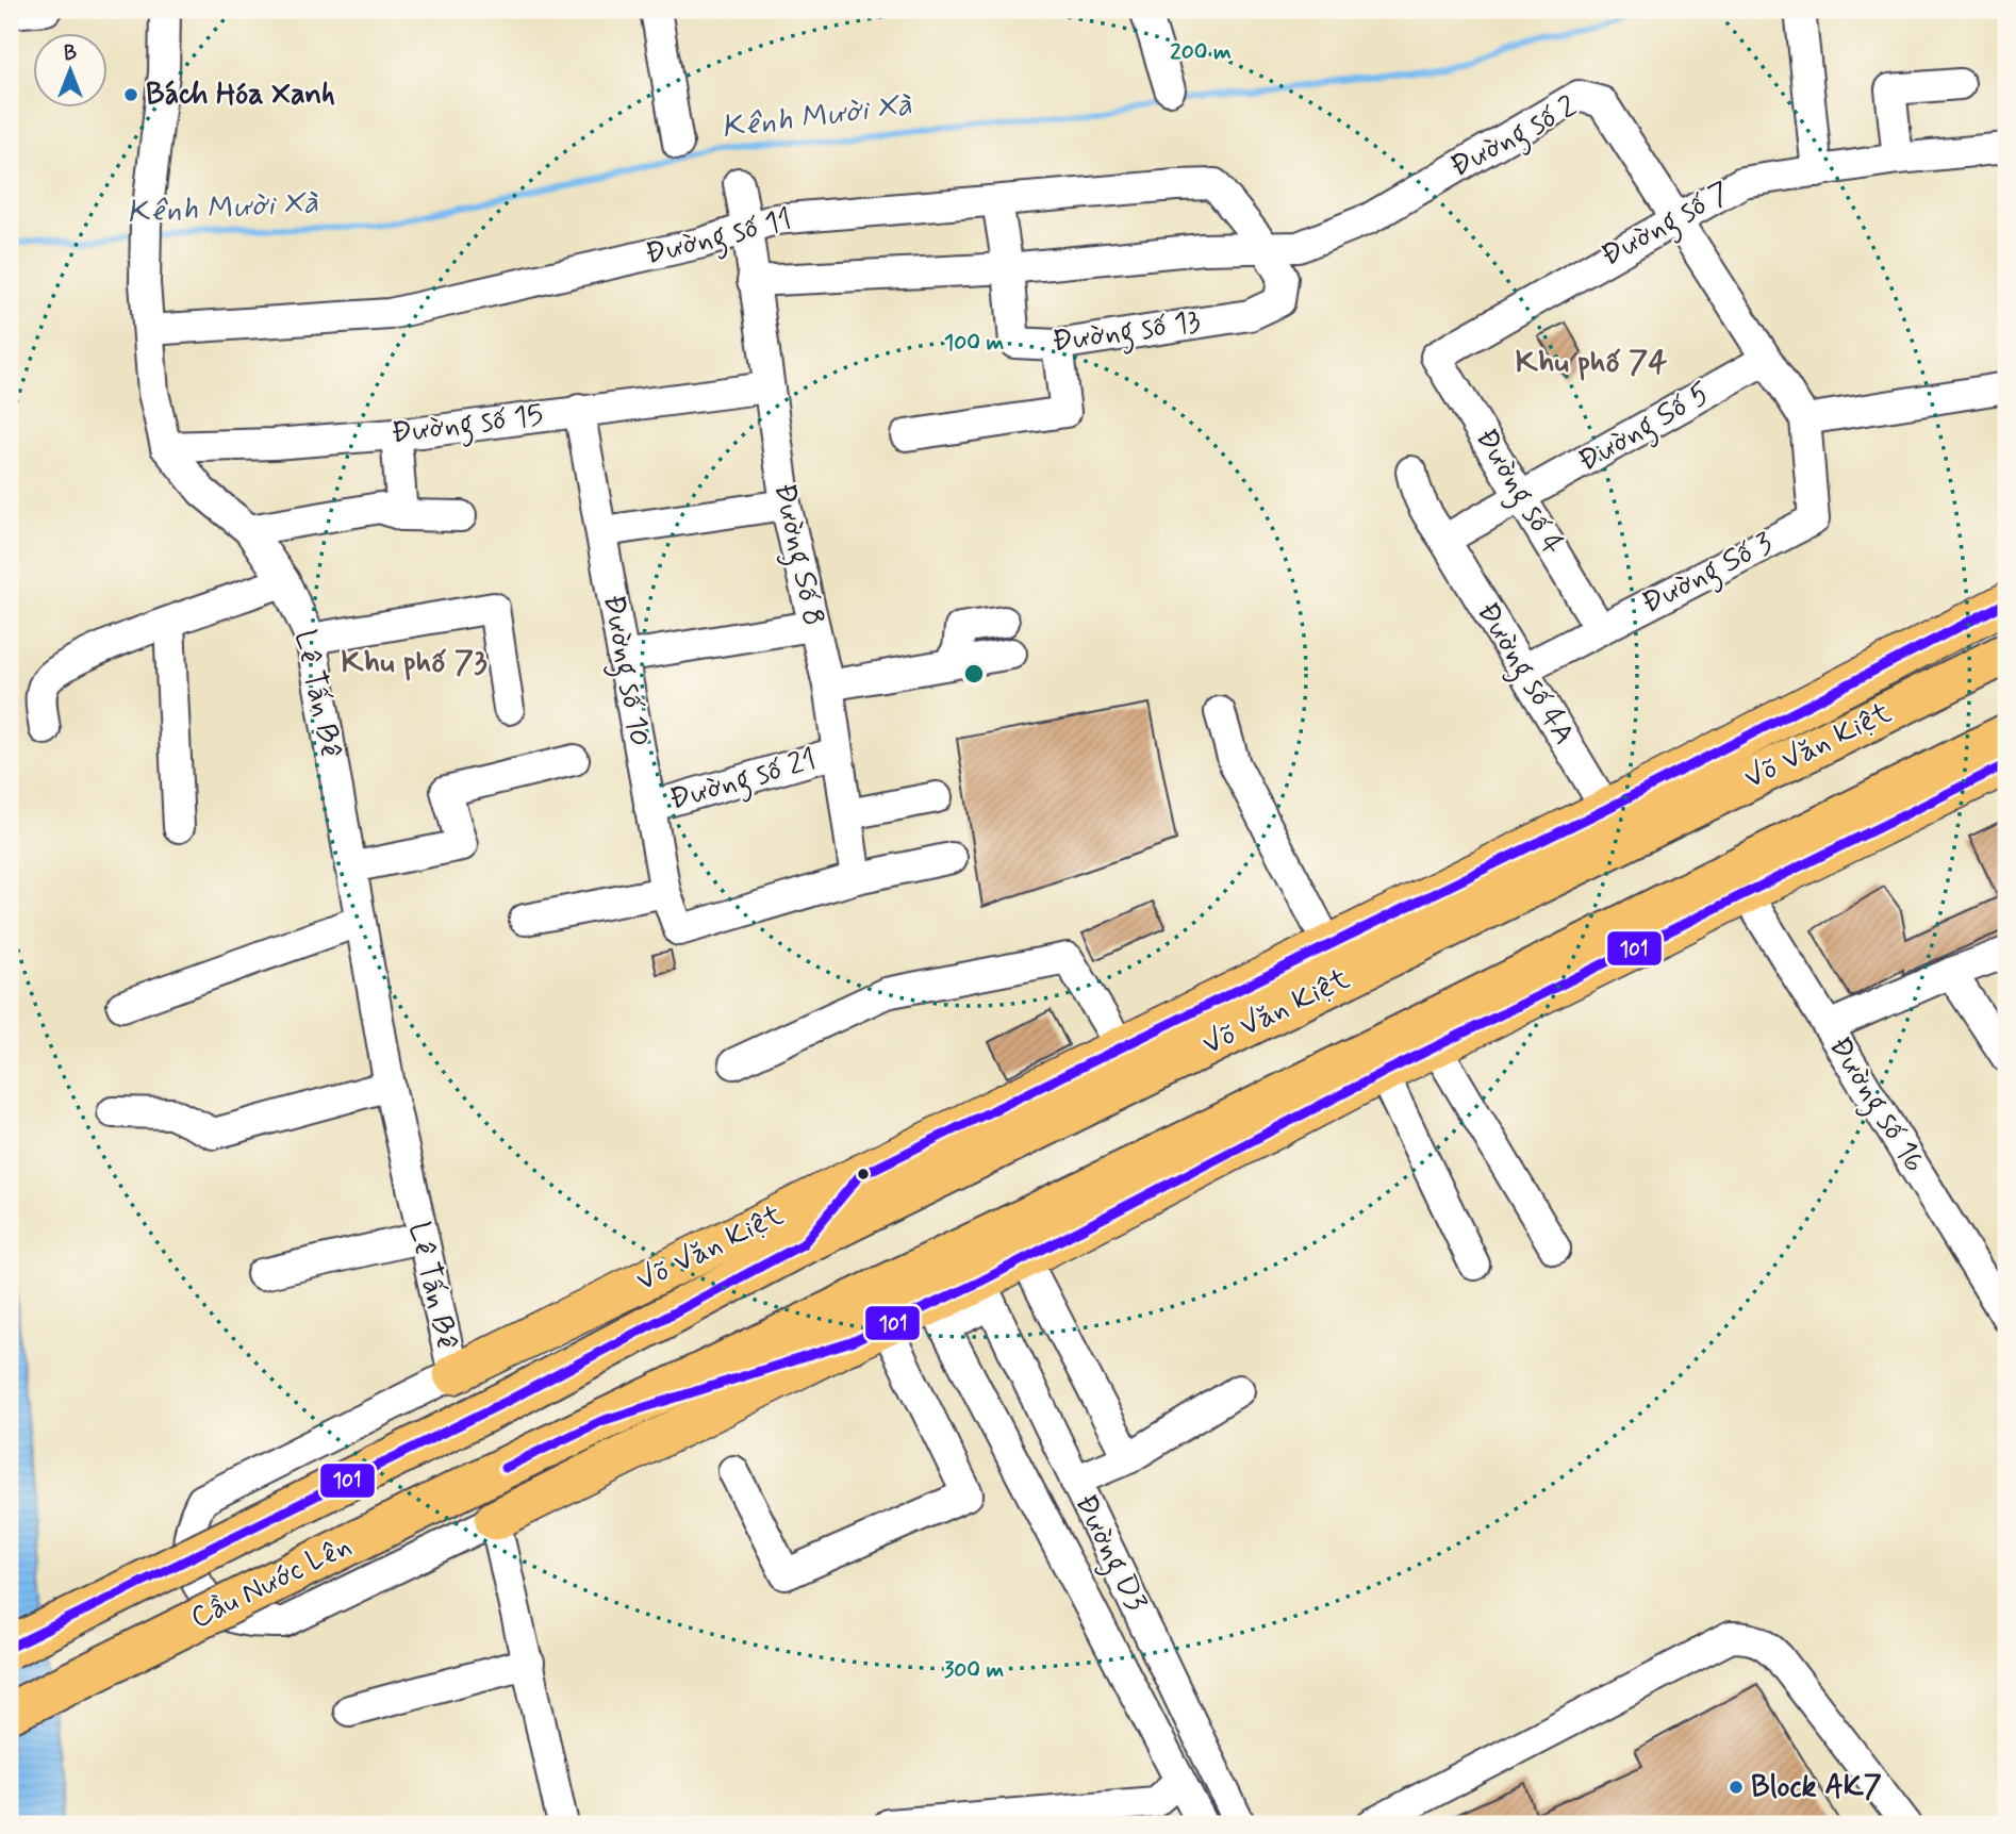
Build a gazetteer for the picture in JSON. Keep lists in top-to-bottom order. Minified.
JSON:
{"streets":{"highway":["Võ Văn Kiệt","Cầu Nước Lên"],"street":["Đường số 2","Đường số 7","Đường số 11","Đường số 13","Đường số 15","Đường Số 5","Đường số 4","Đường Số 8","Đường Số 3","Đường số 10","Đường số 4A","Lê Tấn Bê","Đường số 21","Đường số 16","Đường D3"]},"crossings":[["Đường số 2","Đường số 7"],["Đường số 2","Đường số 11"],["Đường số 2","Đường số 13"],["Đường số 2","Đường Số 5"],["Đường số 2","Đường Số 3"],["Đường số 7","Đường số 4"],["Đường số 11","Đường số 13"],["Đường số 11","Đường Số 8"],["Đường số 11","Lê Tấn Bê"],["Đường số 15","Đường Số 8"],["Đường số 15","Đường số 10"],["Đường số 15","Lê Tấn Bê"],["Đường Số 5","Đường số 4"],["Đường Số 5","Đường số 4A"],["Đường số 4","Đường Số 3"],["Đường Số 8","Đường số 10"],["Đường Số 8","Đường số 21"],["Đường Số 3","Đường số 4A"],["Đường số 10","Đường số 21"],["Đường số 4A","Võ Văn Kiệt"],["Lê Tấn Bê","Võ Văn Kiệt"],["Võ Văn Kiệt","Cầu Nước Lên"]],"districts":["Khu phố 74","Khu phố 73"],"water":["Kênh Mười Xà"],"places":["Bách Hóa Xanh","Block AK7"],"lines":["transit line 101"],"north":"top","rings":["200 m","100 m","300 m"]}
